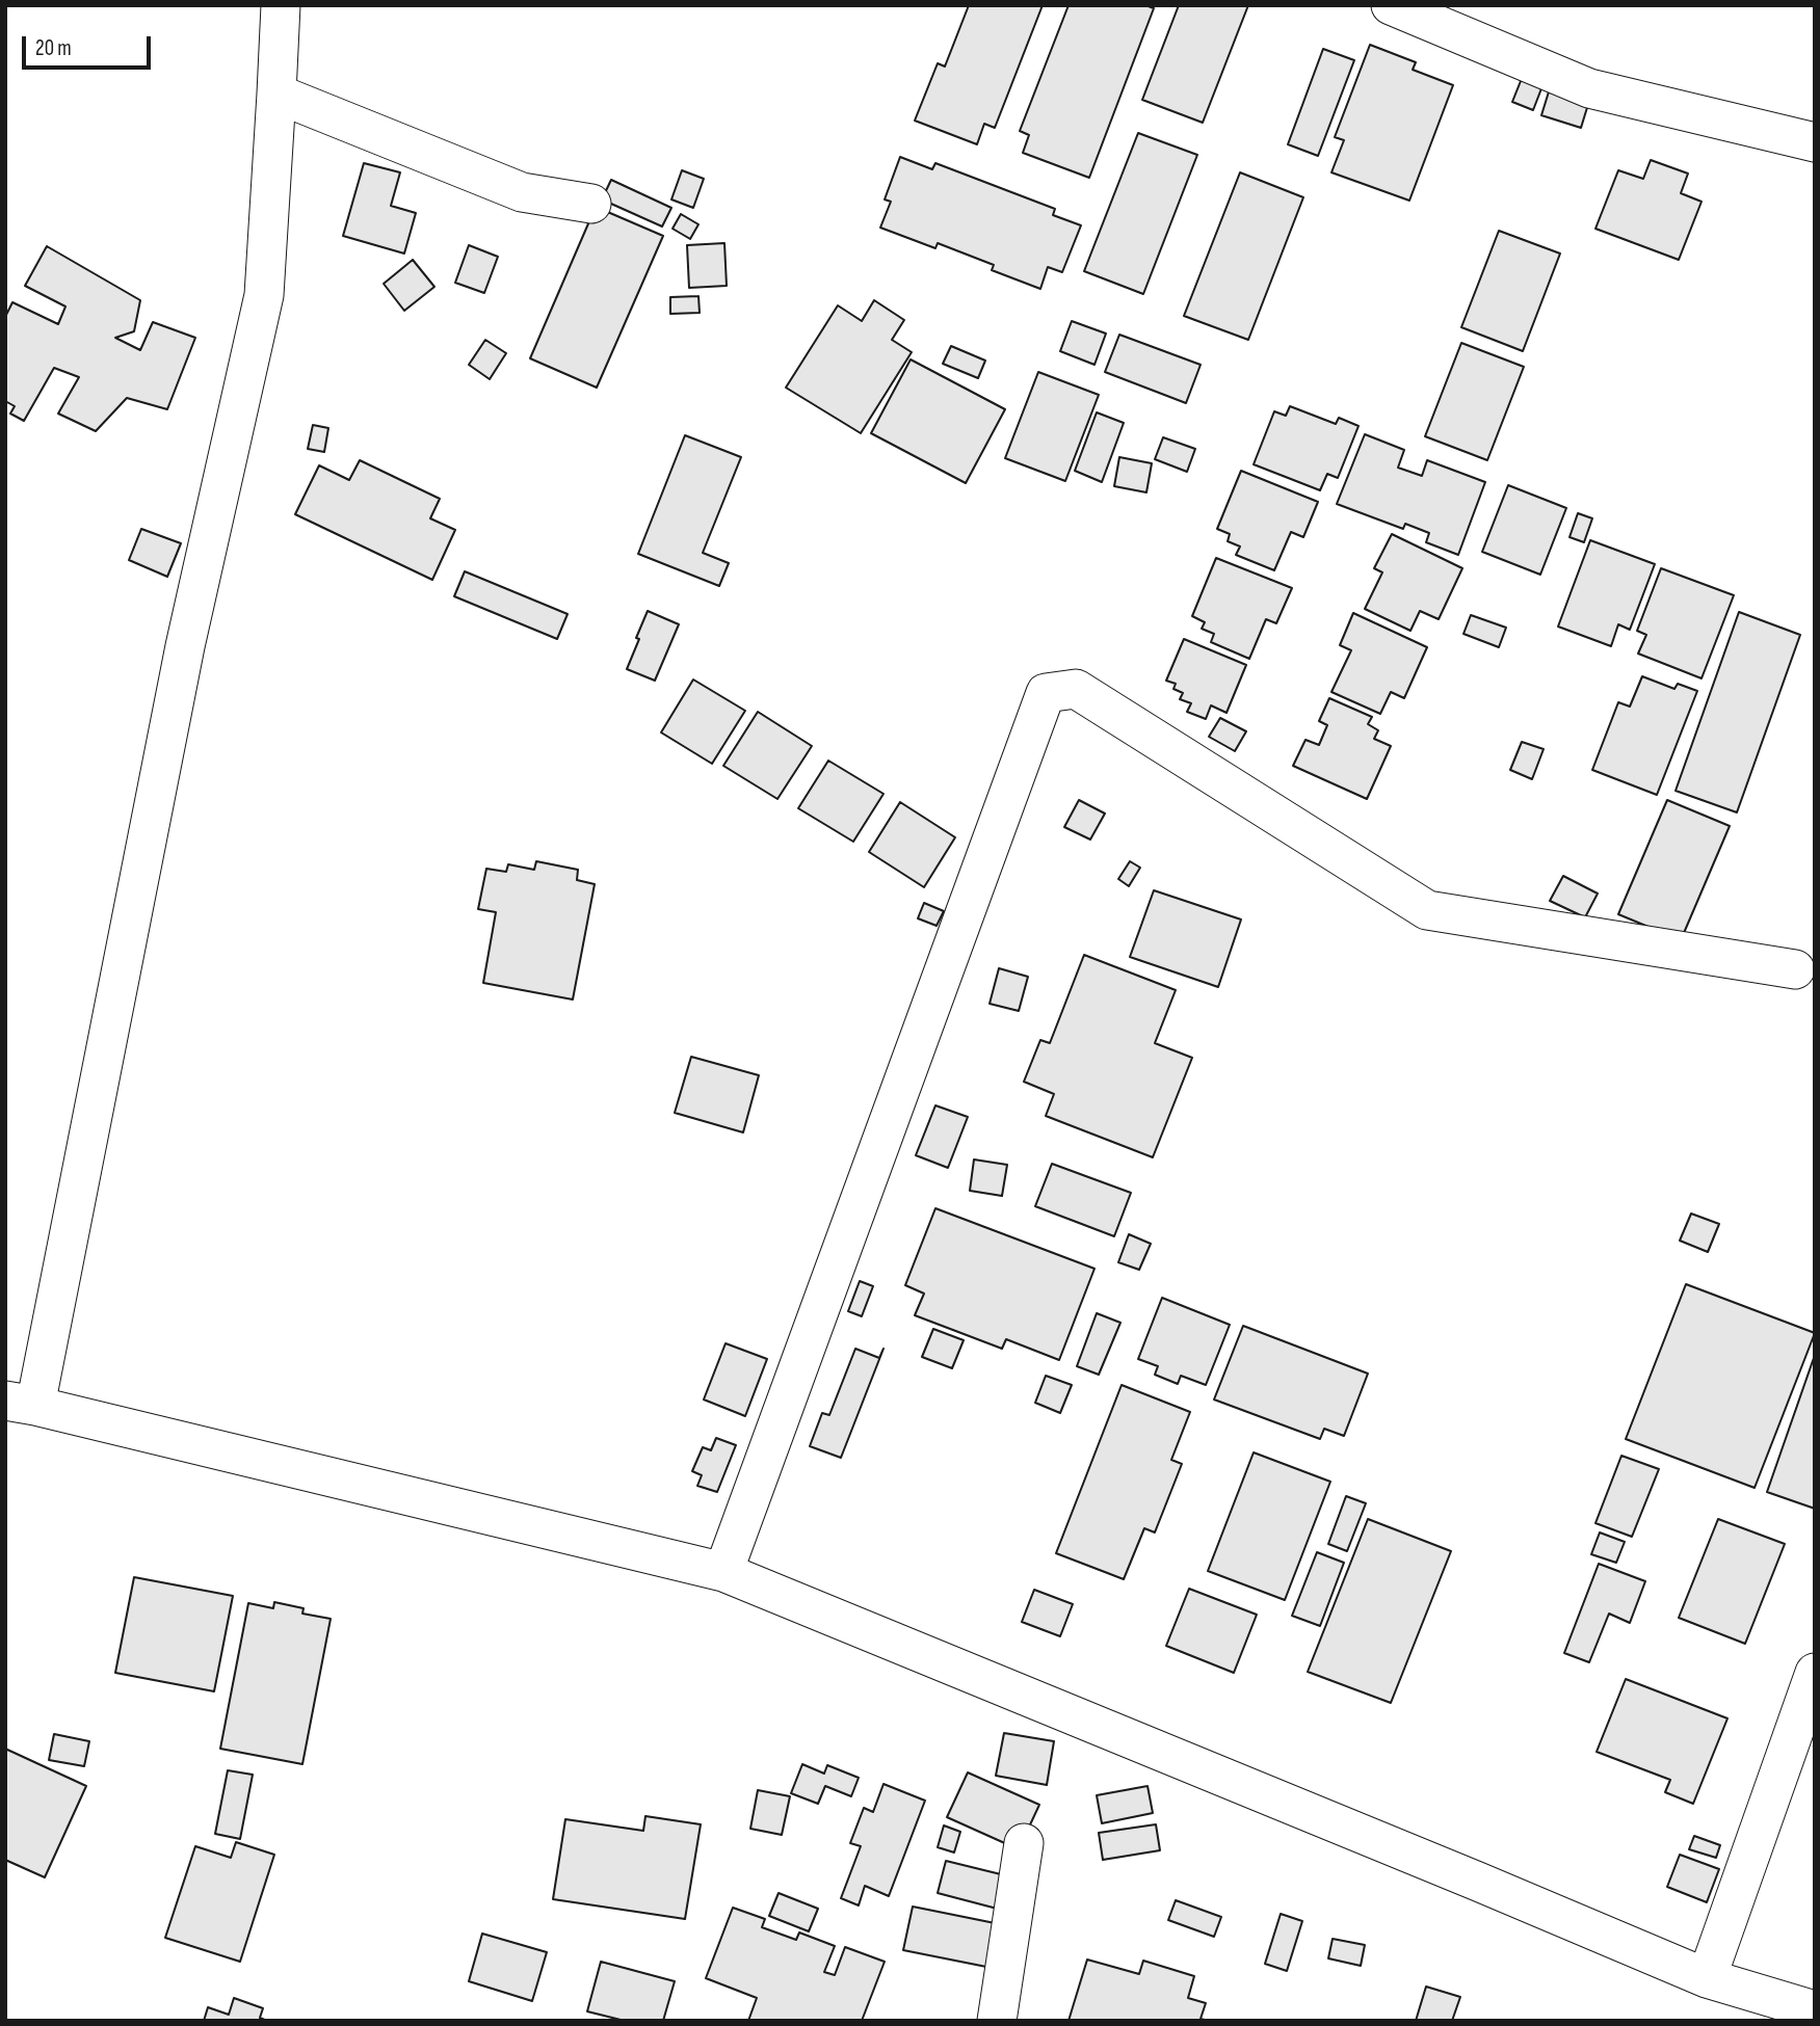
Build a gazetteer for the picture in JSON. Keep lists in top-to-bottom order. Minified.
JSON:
{"scale_bar":"20 m"}
